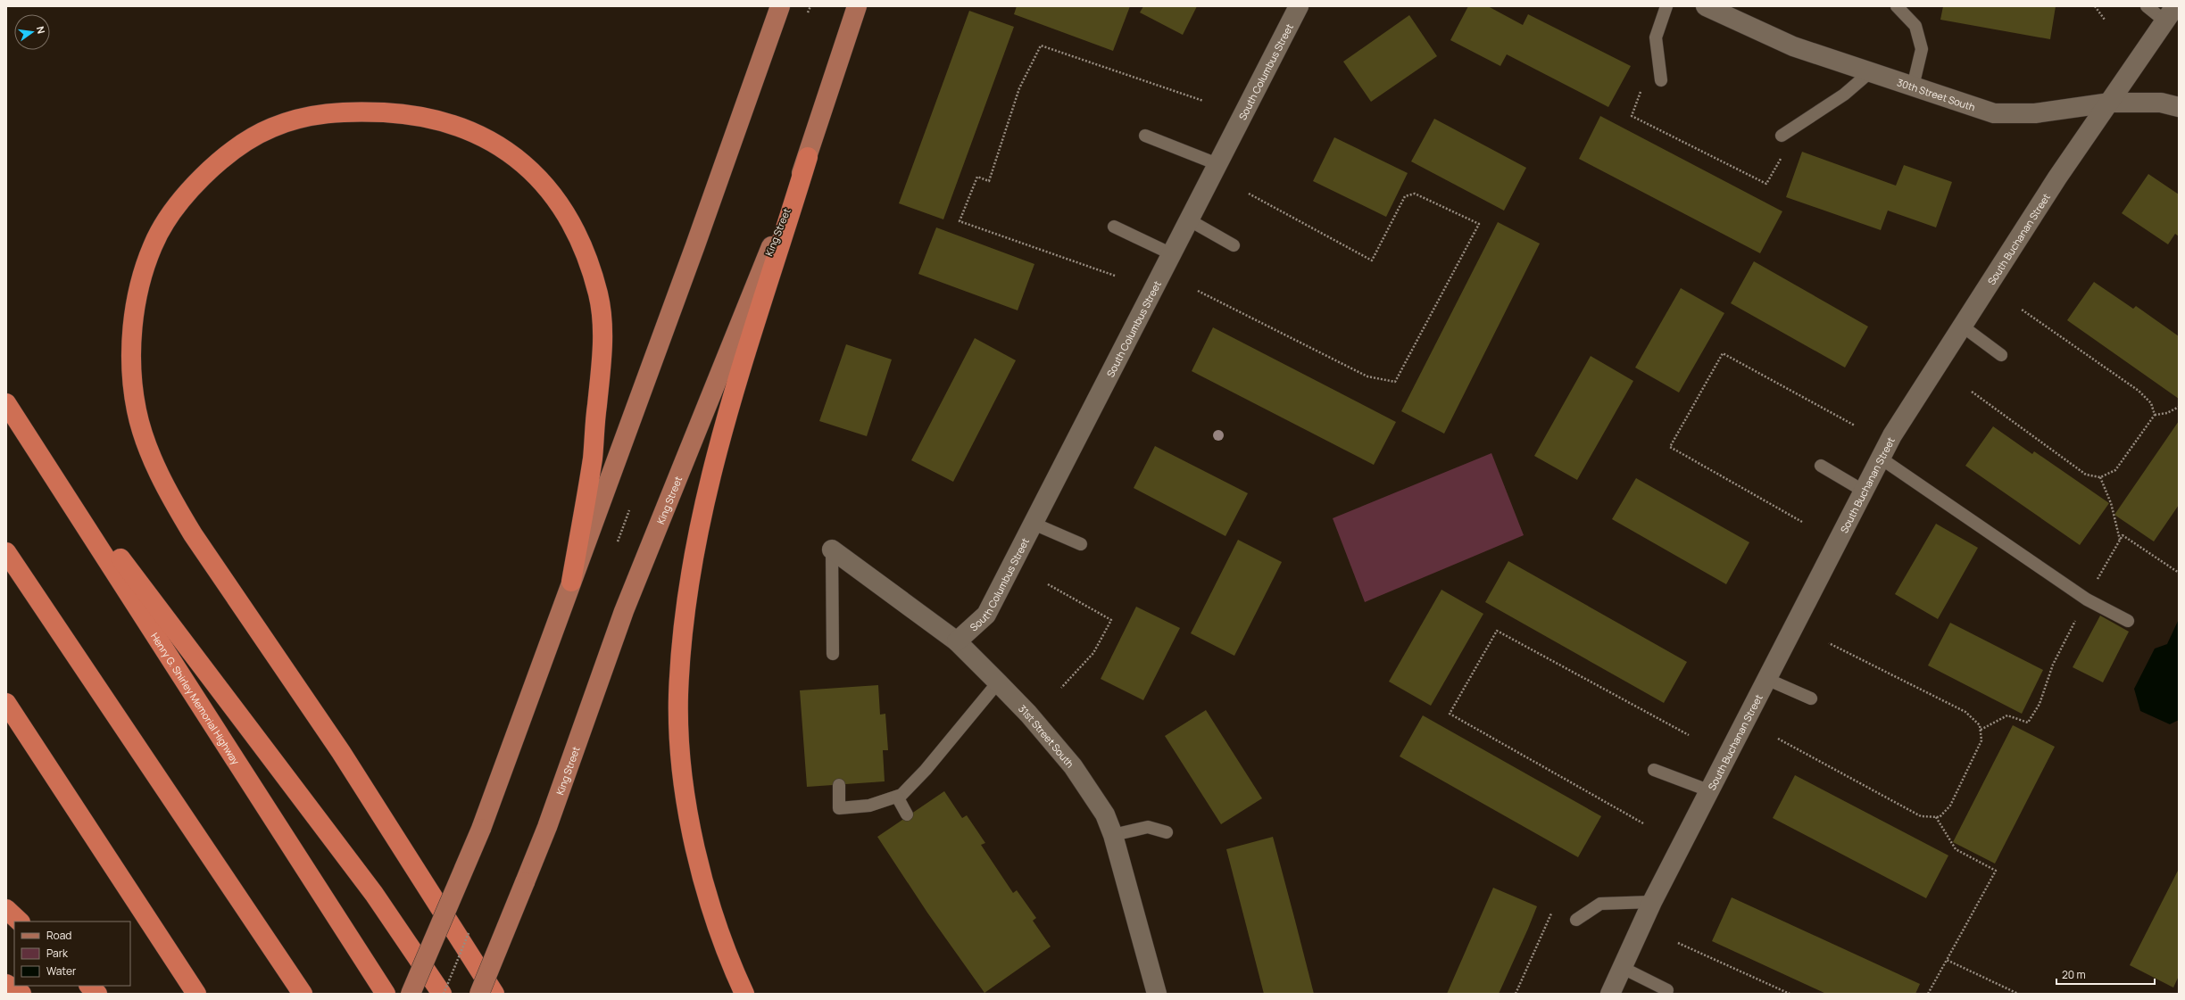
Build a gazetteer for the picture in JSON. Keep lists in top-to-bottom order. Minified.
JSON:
{"streets":{"highway":["Henry G. Shirley Memorial Highway"],"main road":["King Street"],"street":["South Columbus Street","30th Street South","South Buchanan Street","31st Street South"]},"crossings":[["South Columbus Street","31st Street South"],["30th Street South","South Buchanan Street"]],"legend":["Road","Park","Water"],"scale_bar":"20 m","north":"right"}
